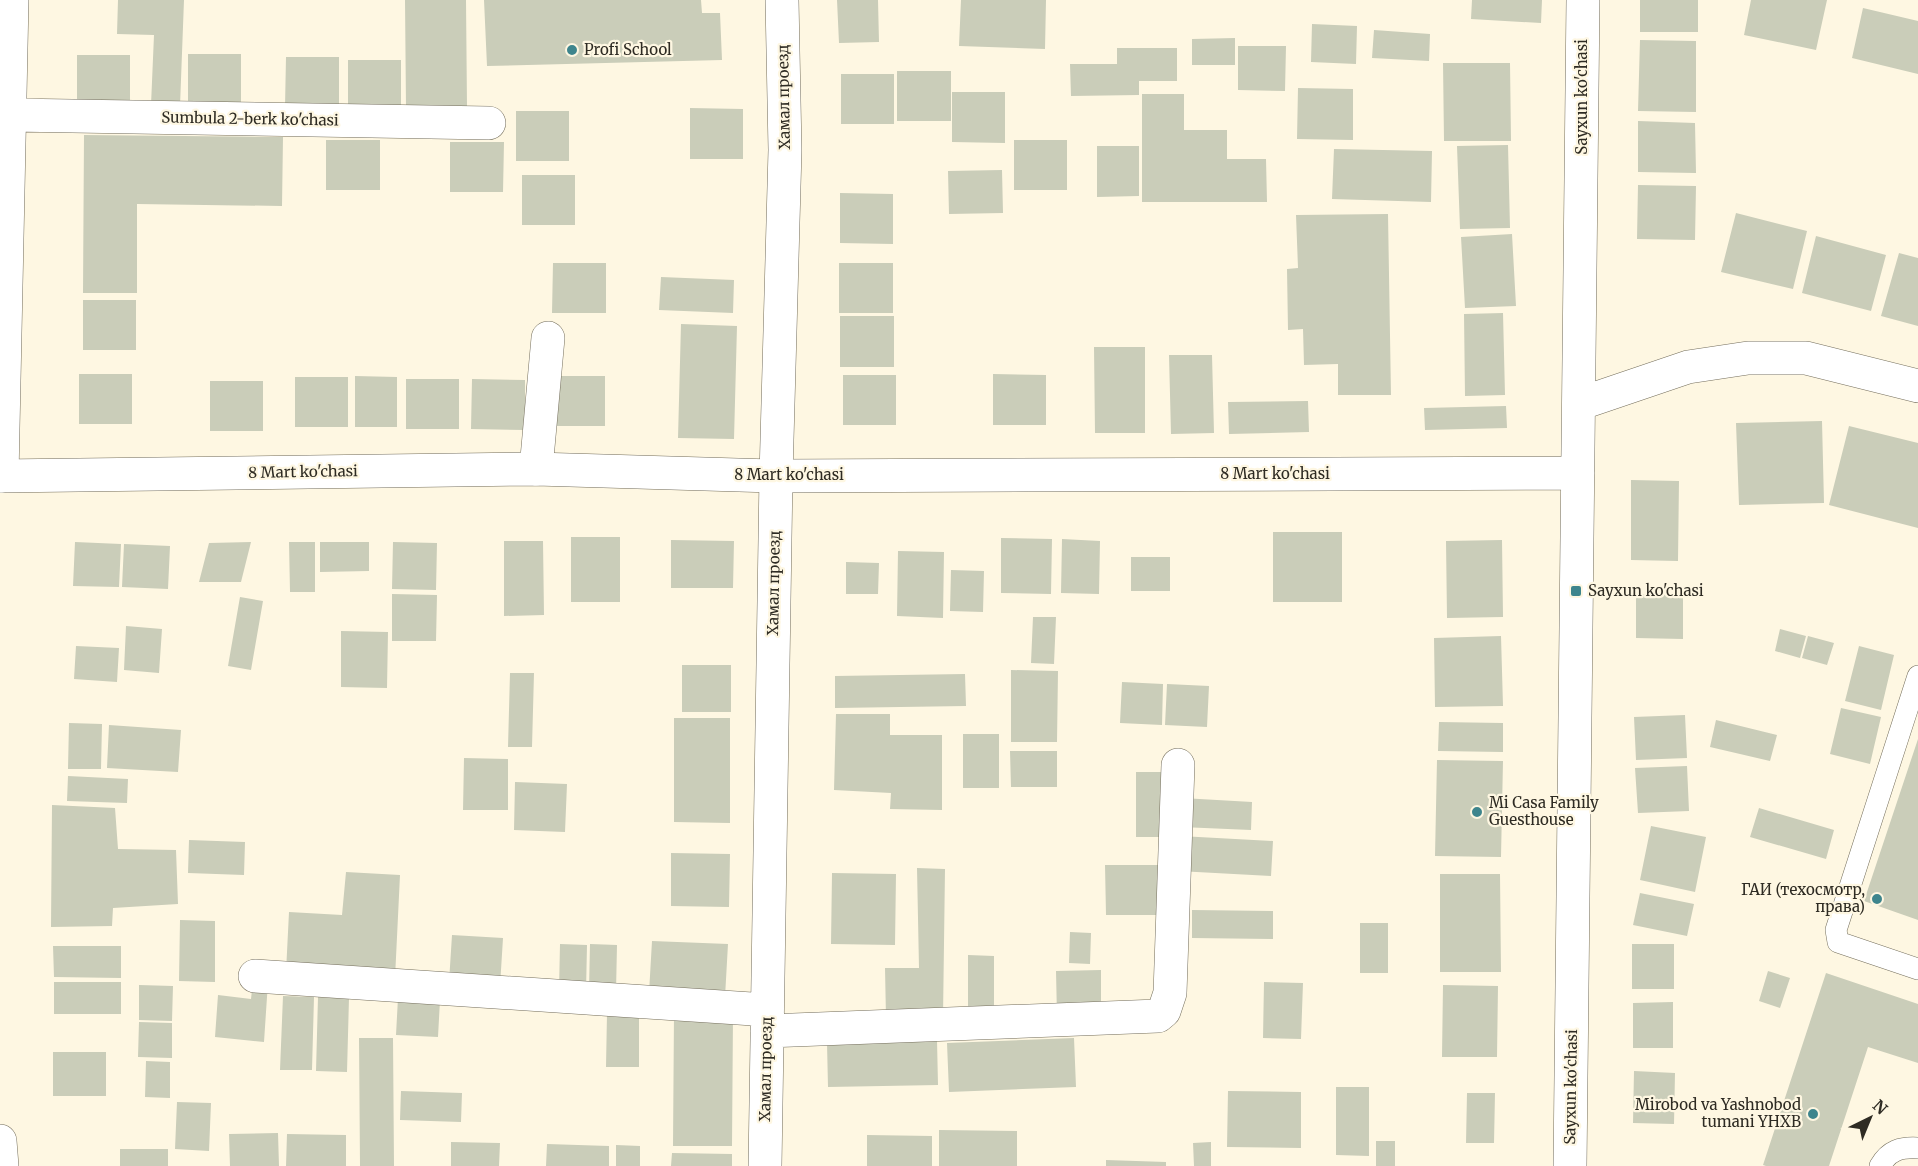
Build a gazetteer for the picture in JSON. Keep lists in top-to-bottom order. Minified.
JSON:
{"streets":{"street":["Хамал проезд","Sayxun ko'chasi","Sumbula 2-berk ko'chasi","8 Mart ko'chasi"]},"crossings":[["Хамал проезд","8 Mart ko'chasi"],["Sayxun ko'chasi","8 Mart ko'chasi"]],"places":{"other":["Profi School","Mi Casa Family Guesthouse","ГАИ (техосмотр, права)","Mirobod va Yashnobod tumani YHXB"],"transit":["Sayxun ko'chasi"]},"north":"top right"}
